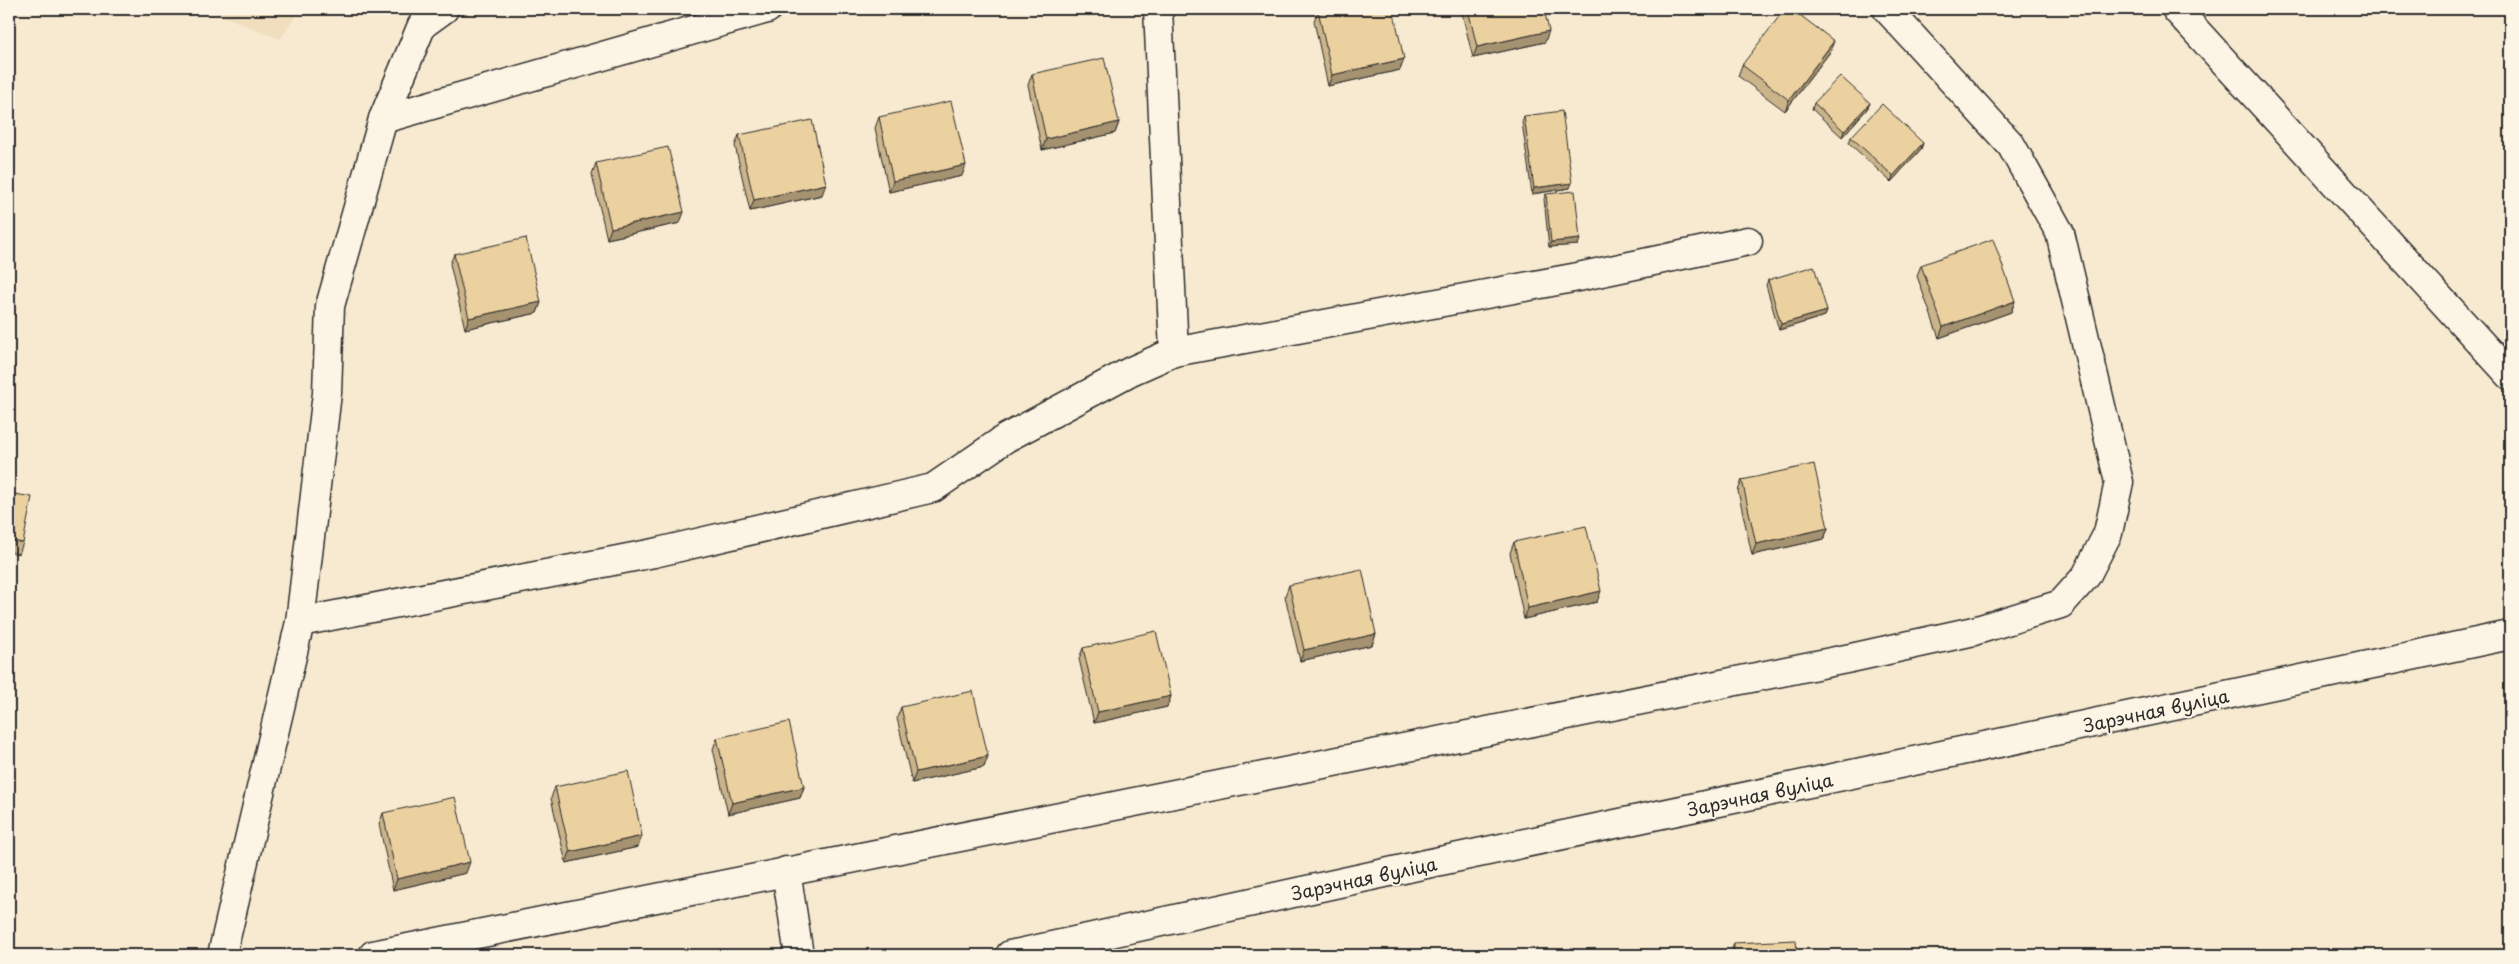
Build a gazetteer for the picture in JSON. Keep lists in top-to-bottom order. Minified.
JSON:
{"streets":{"street":["Зарэчная вуліца"]}}
